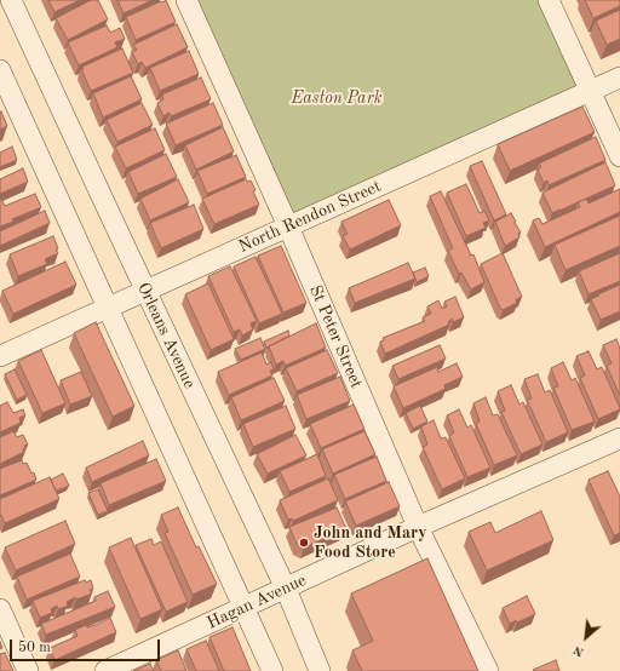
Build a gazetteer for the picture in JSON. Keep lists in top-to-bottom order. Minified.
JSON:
{"streets":{"street":["North Rendon Street","Orleans Avenue","St Peter Street","Hagan Avenue"]},"crossings":[["North Rendon Street","Orleans Avenue"],["North Rendon Street","St Peter Street"],["Orleans Avenue","Hagan Avenue"],["St Peter Street","Hagan Avenue"]],"parks":["Easton Park"],"places":["John and Mary Food Store"],"scale_bar":"50 m","north":"bottom left"}
